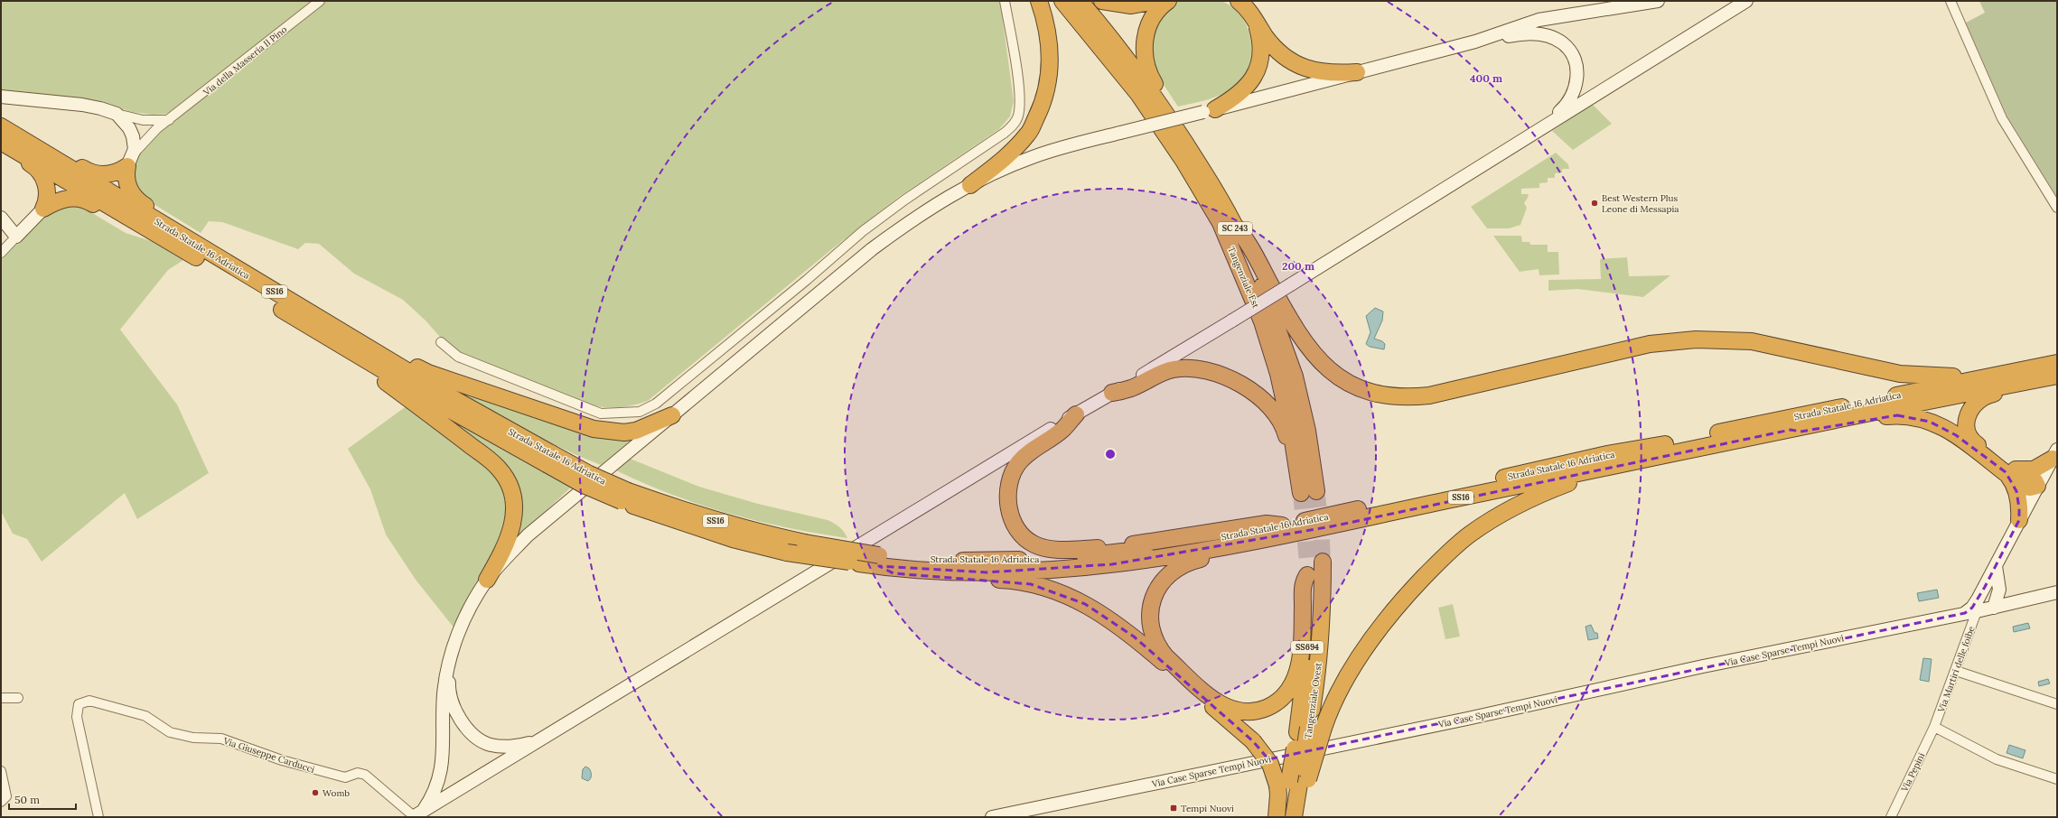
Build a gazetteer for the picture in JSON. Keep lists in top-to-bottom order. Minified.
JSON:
{"streets":{"highway":["SC 243","Strada Statale 16 Adriatica","Tangenziale Est","SS16","SS694","Tangenziale Ovest"],"main road":["Via Case Sparse Tempi Nuovi"],"street":["Via della Masseria Il Pino","Via Martiri delle foibe","Via Giuseppe Carducci","Via Pepini"]},"crossings":[["Strada Statale 16 Adriatica","Tangenziale Ovest"],["Via Case Sparse Tempi Nuovi","Via Martiri delle foibe"],["Via Martiri delle foibe","Via Pepini"]],"places":{"other":["Best Western Plus Leone di Messapia","Womb"],"transit":["Tempi Nuovi"]},"scale_bar":"50 m","rings":["400 m","200 m"]}
